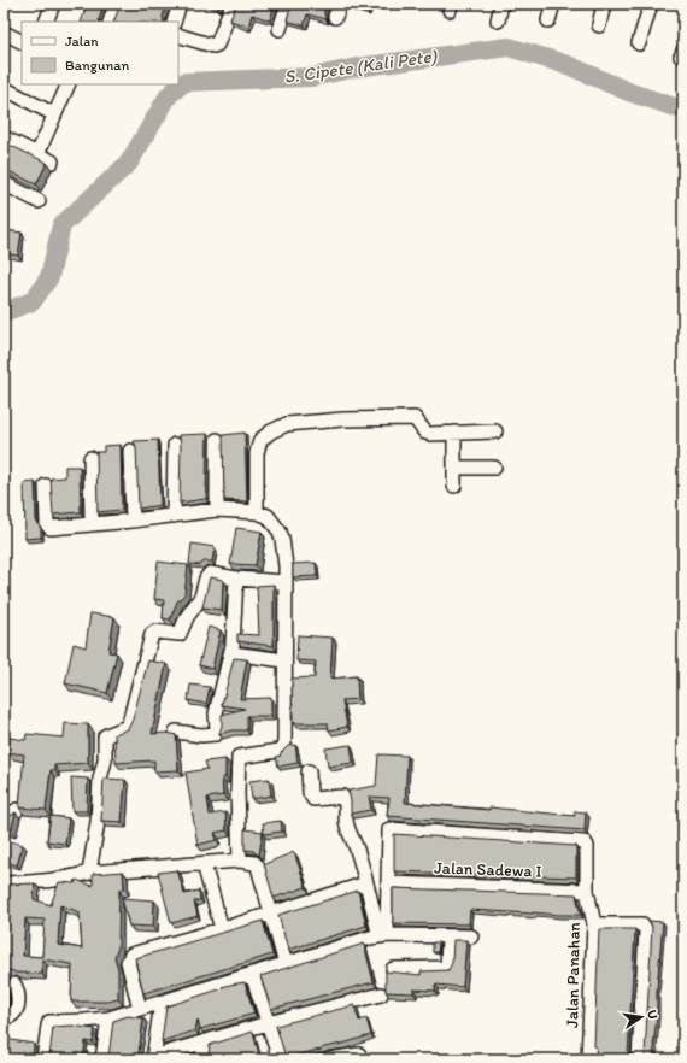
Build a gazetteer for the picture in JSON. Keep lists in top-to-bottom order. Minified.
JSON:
{"streets":{"street":["Jalan Sadewa I","Jalan Panahan"]},"crossings":[["Jalan Sadewa I","Jalan Panahan"]],"water":["S. Cipete (Kali Pete)"],"legend":["Jalan","Bangunan"],"north":"right"}
